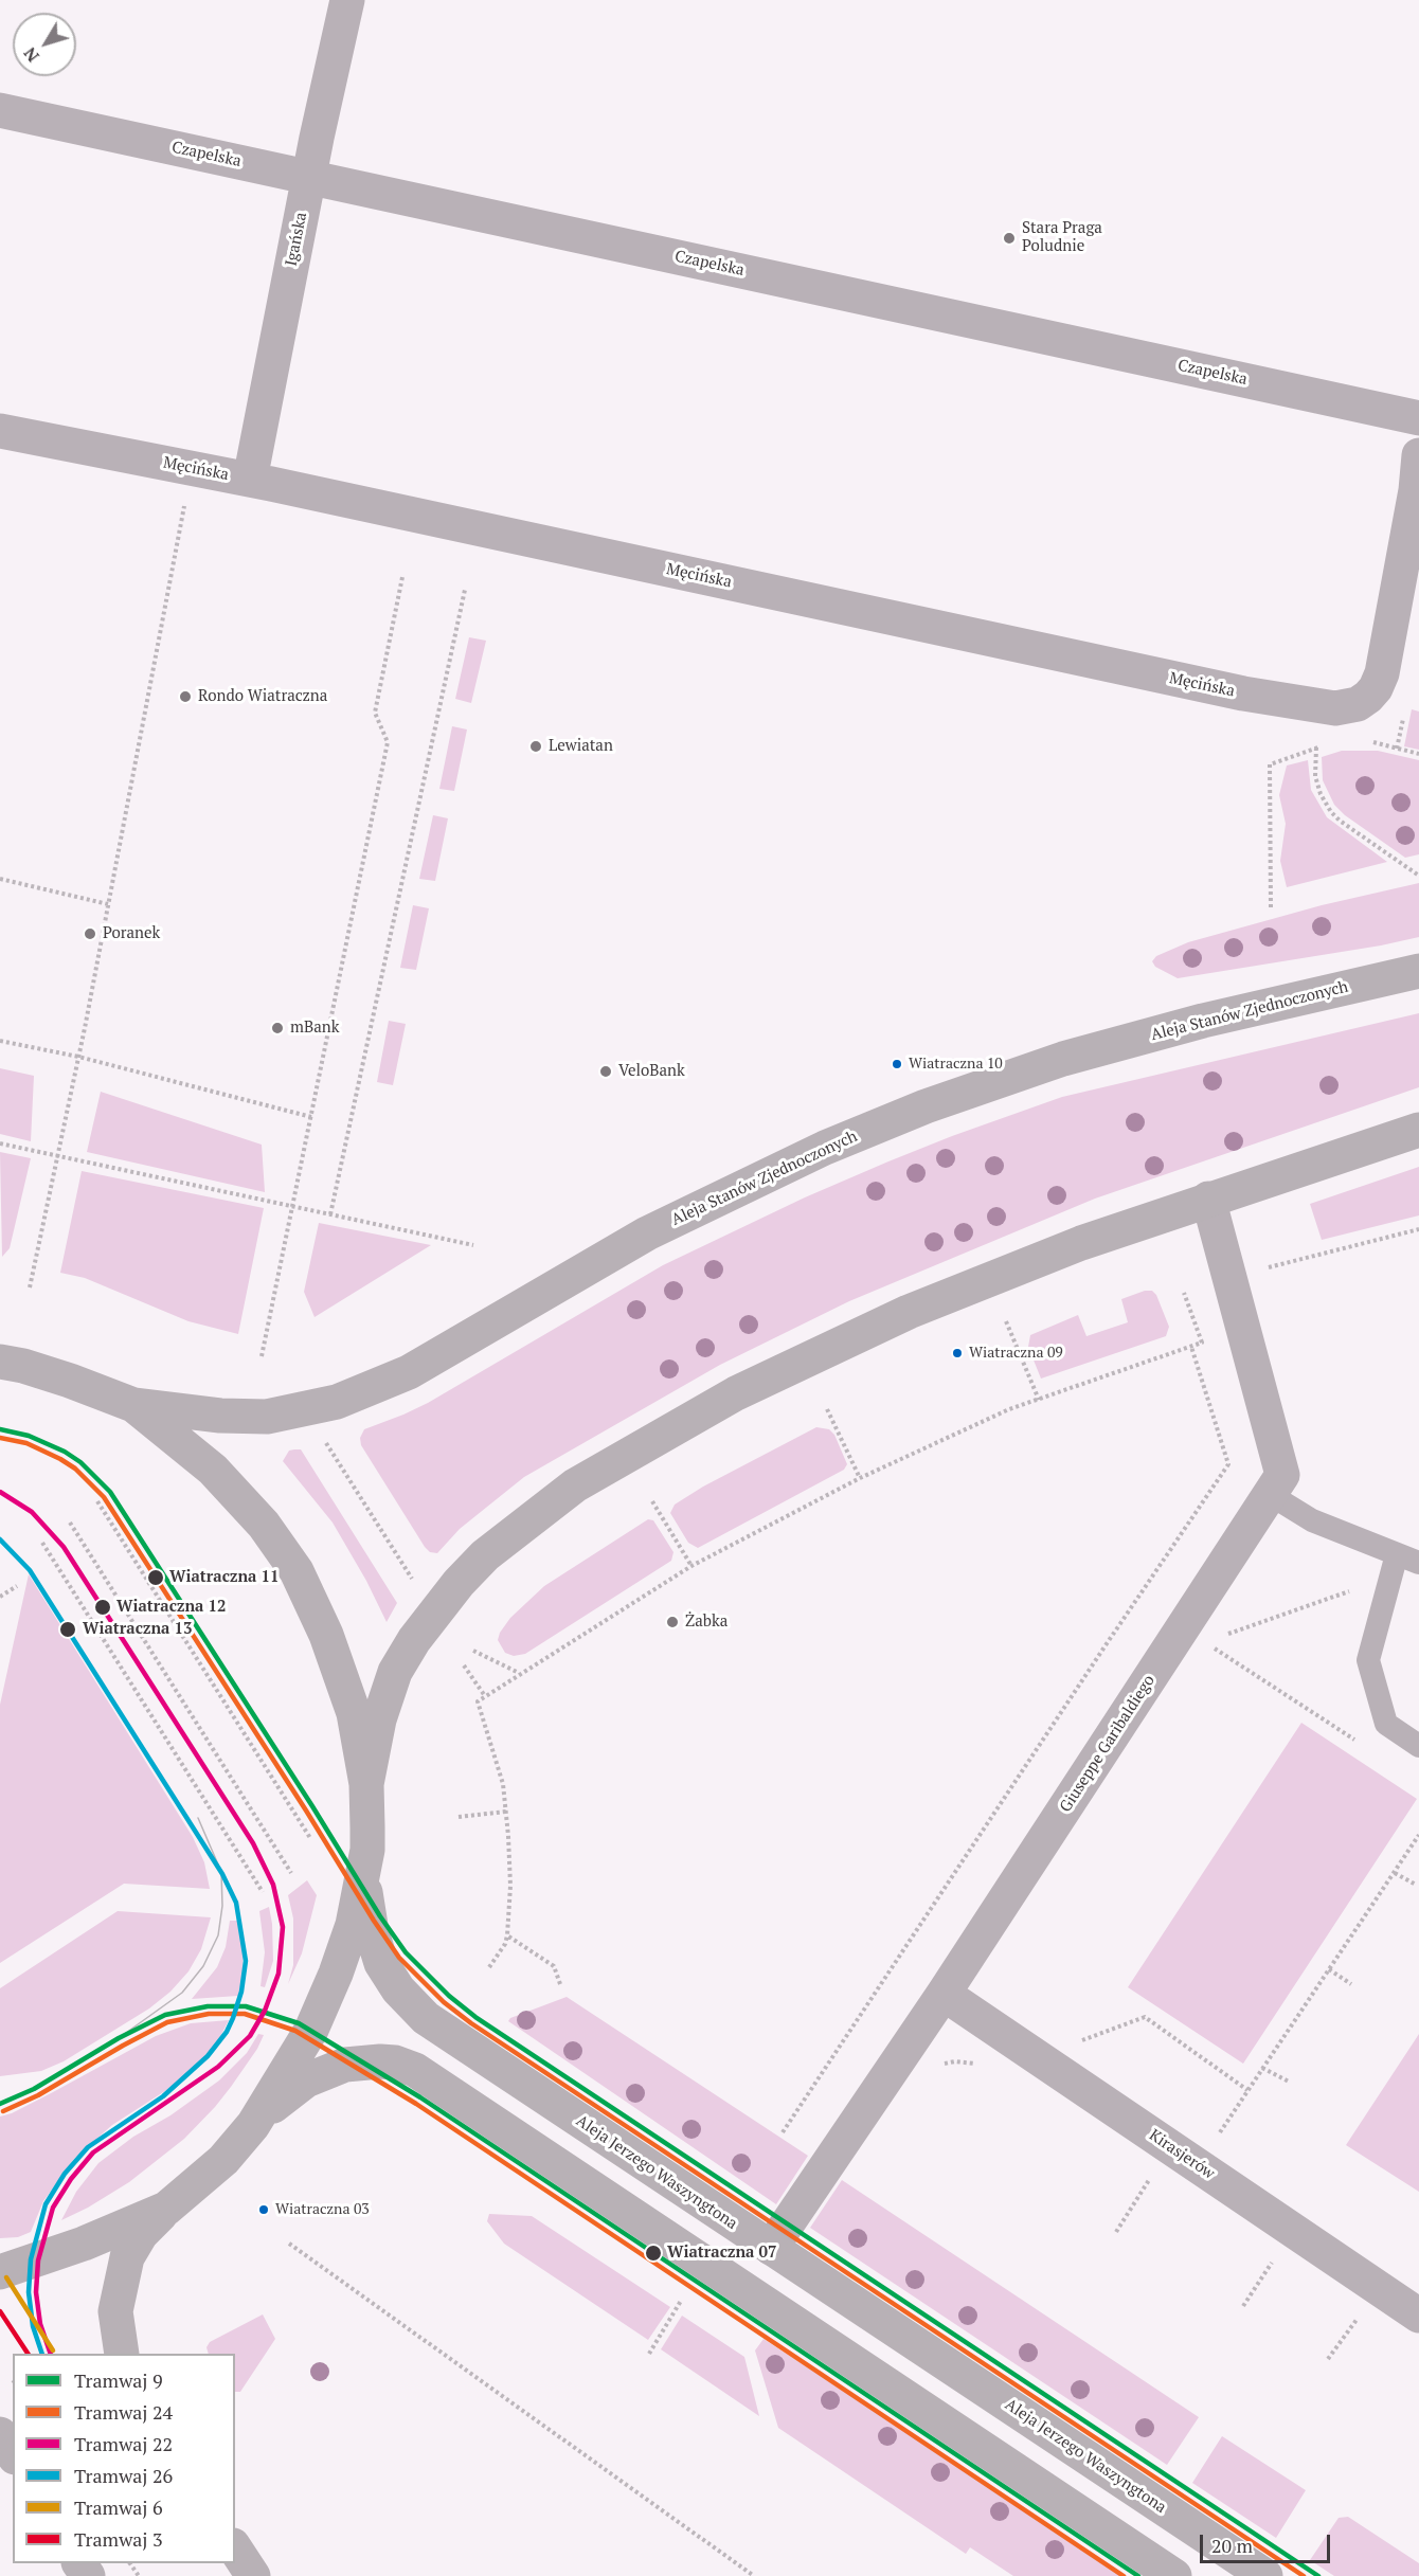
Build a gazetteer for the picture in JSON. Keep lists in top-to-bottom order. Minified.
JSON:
{"streets":{"main road":["Aleja Stanów Zjednoczonych","Aleja Jerzego Waszyngtona"],"street":["Czapelska","Igańska","Męcińska","Giuseppe Garibaldiego","Kirasjerów"]},"crossings":[["Czapelska","Igańska"],["Igańska","Męcińska"],["Giuseppe Garibaldiego","Kirasjerów"],["Giuseppe Garibaldiego","Aleja Jerzego Waszyngtona"]],"places":["Stara Praga Poludnie","Rondo Wiatraczna","Lewiatan","Poranek","mBank","Wiatraczna 10","VeloBank","Wiatraczna 09","Wiatraczna 11","Wiatraczna 12","Żabka","Wiatraczna 13","Wiatraczna 03","Wiatraczna 07"],"lines":["tram line 9","tram line 24","tram line 22","tram line 26","tram line 6","tram line 3"],"legend":["Tramwaj 9","Tramwaj 24","Tramwaj 22","Tramwaj 26","Tramwaj 6","Tramwaj 3"],"scale_bar":"20 m","north":"bottom left"}
